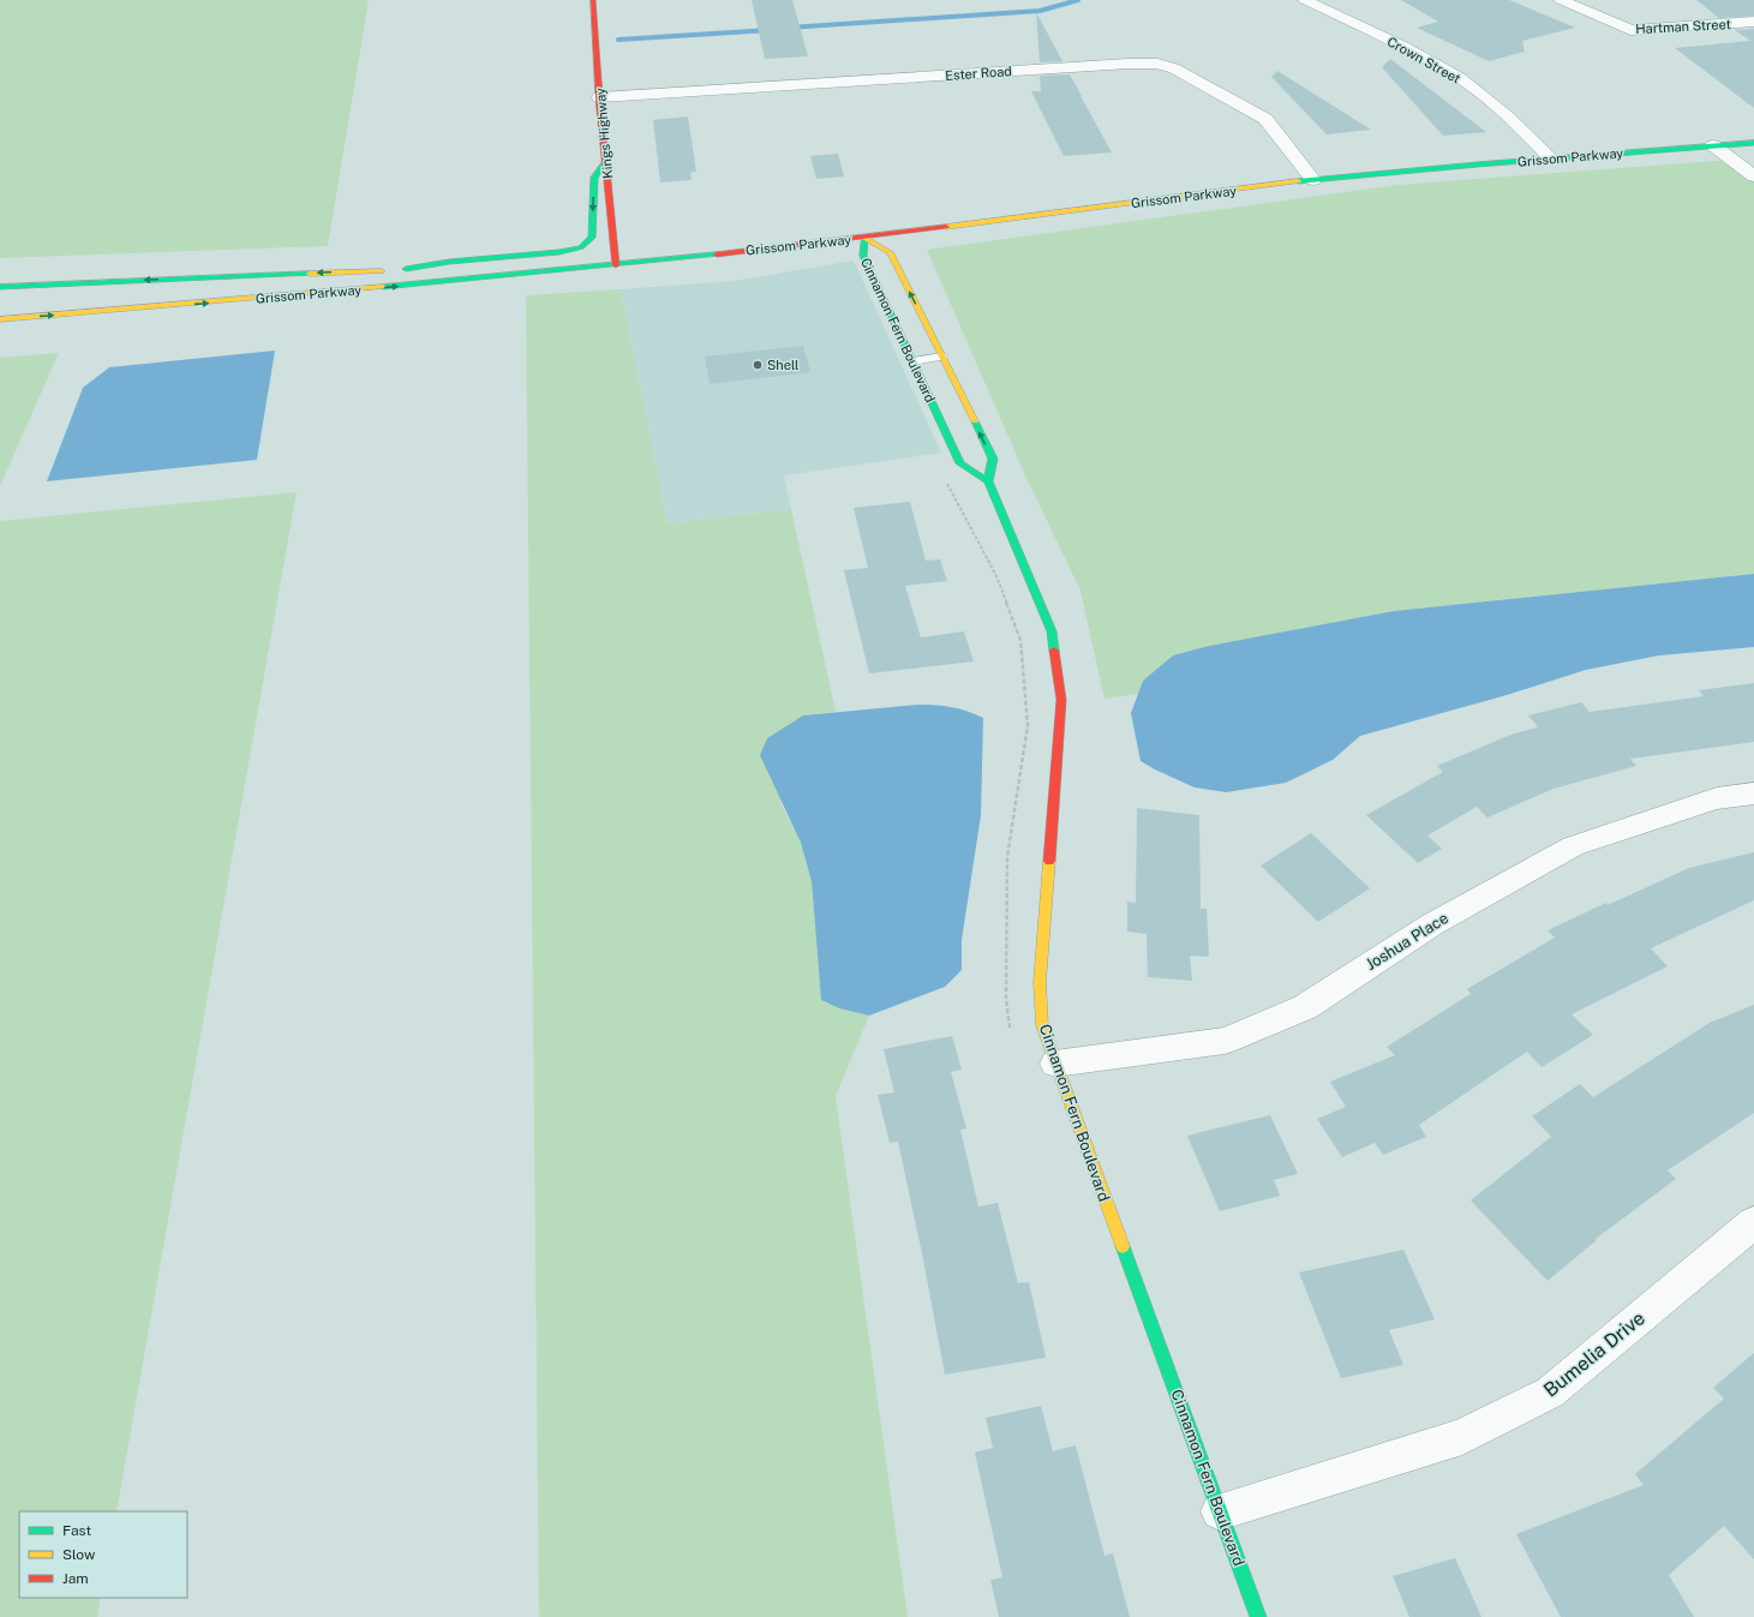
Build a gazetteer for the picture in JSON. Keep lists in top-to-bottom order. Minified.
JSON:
{"streets":{"main road":["Kings Highway","Grissom Parkway","Cinnamon Fern Boulevard"],"street":["Hartman Street","Crown Street","Ester Road","Joshua Place","Bumelia Drive"]},"crossings":[["Crown Street","Grissom Parkway"],["Ester Road","Kings Highway"],["Ester Road","Grissom Parkway"],["Kings Highway","Grissom Parkway"],["Grissom Parkway","Cinnamon Fern Boulevard"],["Cinnamon Fern Boulevard","Joshua Place"],["Cinnamon Fern Boulevard","Bumelia Drive"]],"places":["Shell"],"legend":["Fast","Slow","Jam"]}
